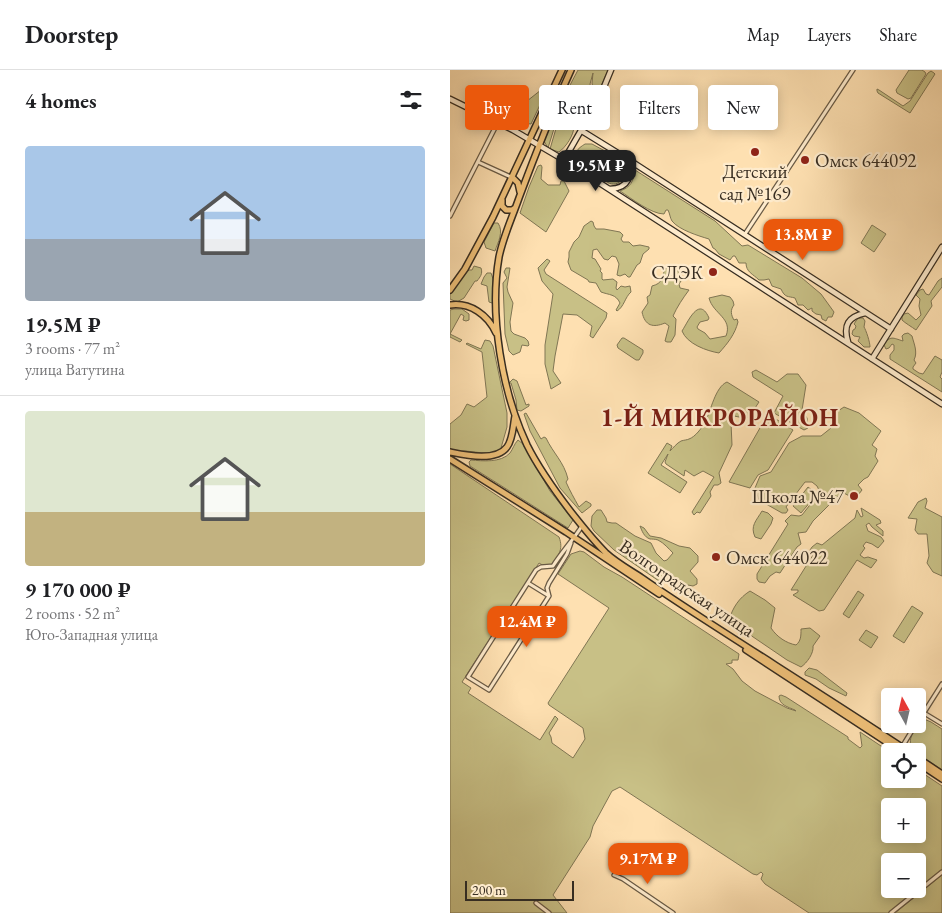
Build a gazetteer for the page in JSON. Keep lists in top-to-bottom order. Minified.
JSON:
{"streets":{"main road":["Волгоградская улица"]},"districts":["1-Й МИКРОРАЙОН"],"places":["Детский сад №169","Омск 644092","СДЭК","Школа №47","Омск 644022"],"scale_bar":"200 m","north":"top","page":{"header":"Doorstep","nav":["Map","Layers","Share"],"heading":"4 homes","chip":["Buy","Rent","Filters","New"],"list":[{"name":"19.5M ₽","note":"3 rooms · 77 m² · улица Ватутина"},{"name":"9 170 000 ₽","note":"2 rooms · 52 m² · Юго-Западная улица"}],"price":["19.5M ₽","13.8M ₽","12.4M ₽","9.17M ₽"],"map_buttons":["+","−"],"scale":"200 m"}}
